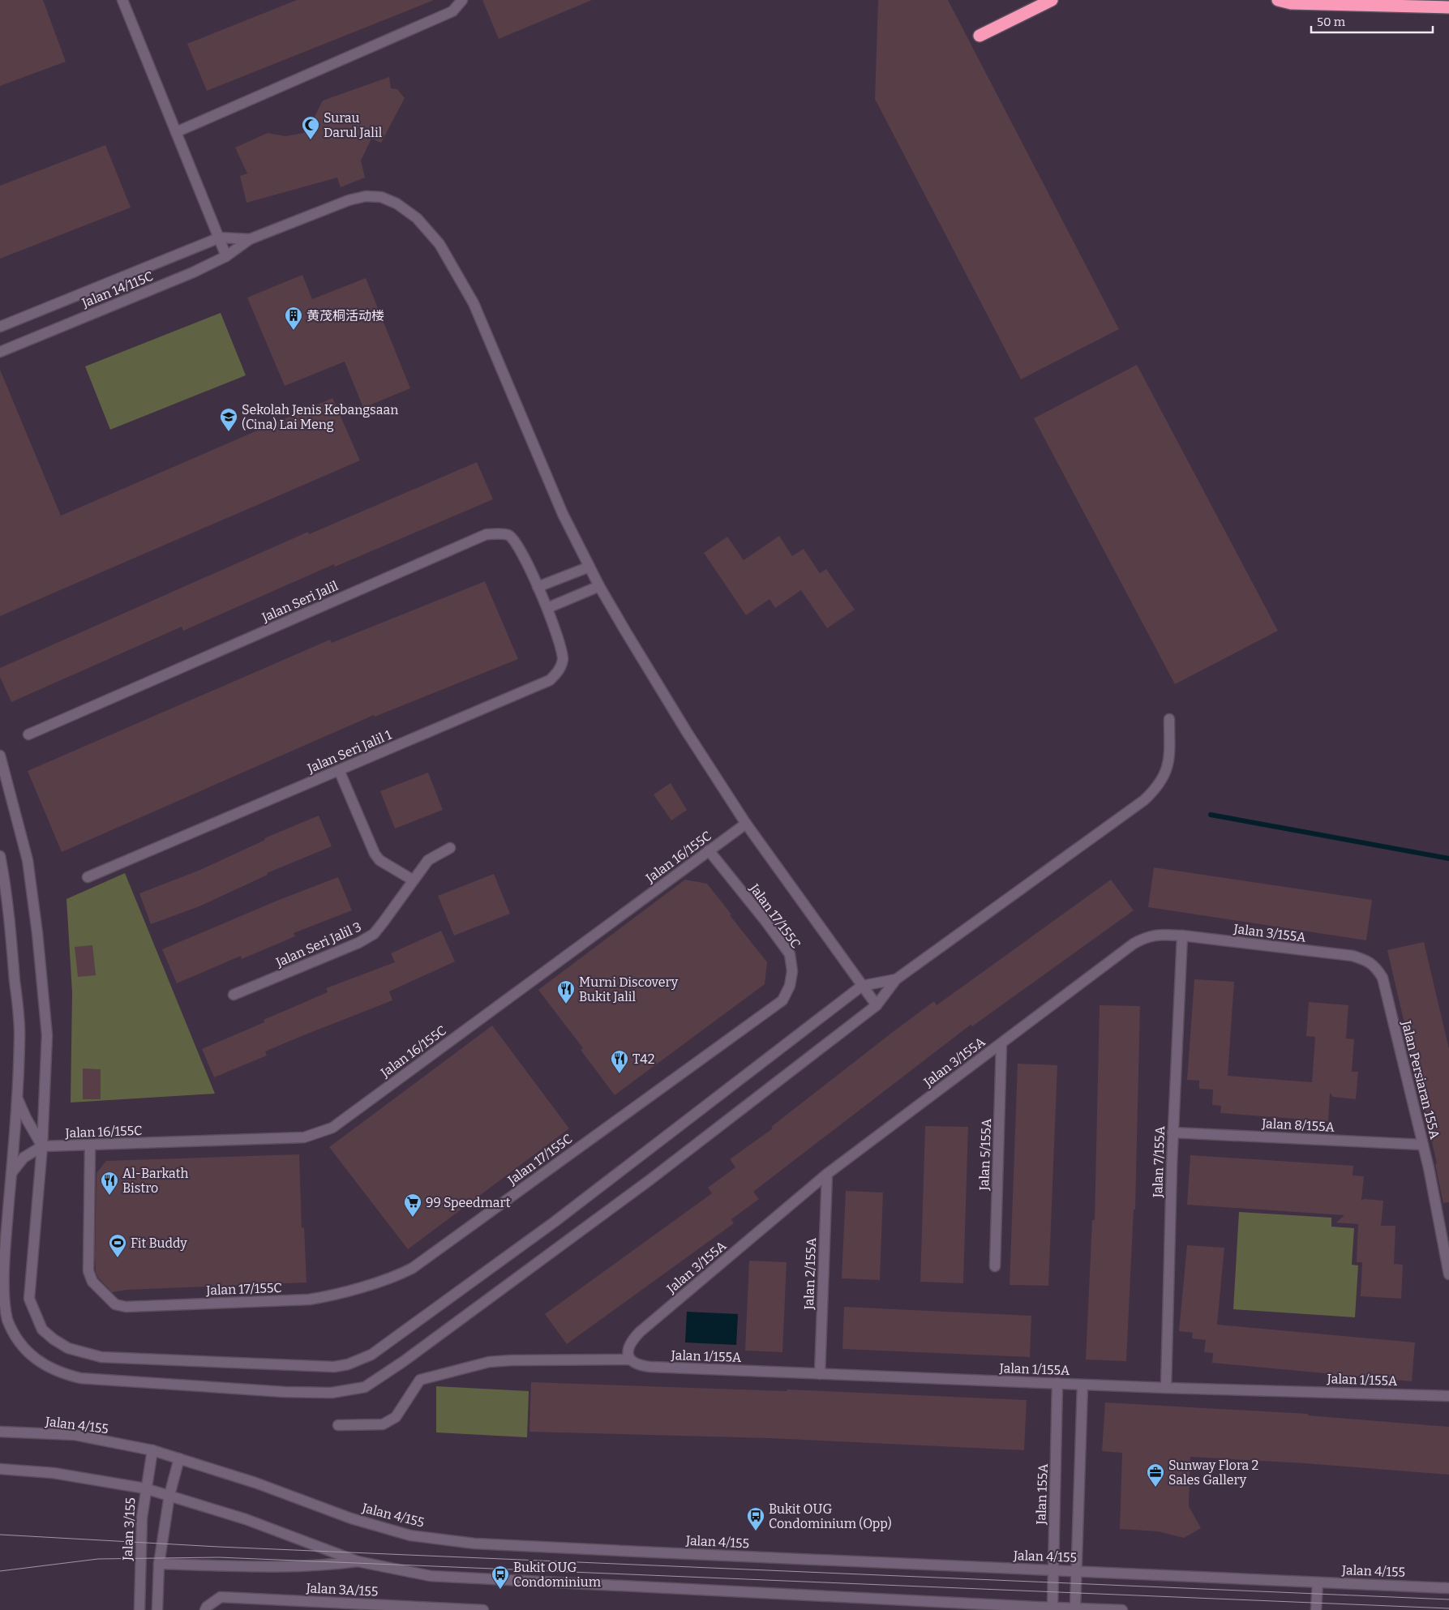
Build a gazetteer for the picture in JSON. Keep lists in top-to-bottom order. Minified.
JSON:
{"streets":{"street":["Jalan 14/115C","Jalan Seri Jalil","Jalan Seri Jalil 1","Jalan 16/155C","Jalan 17/155C","Jalan 3/155A","Jalan Seri Jalil 3","Jalan Persiaran 155A","Jalan 8/155A","Jalan 5/155A","Jalan 7/155A","Jalan 2/155A","Jalan 1/155A","Jalan 4/155","Jalan 155A","Jalan 3/155","Jalan 3A/155"]},"crossings":[["Jalan Seri Jalil","Jalan Seri Jalil 1"],["Jalan 16/155C","Jalan 17/155C"],["Jalan 3/155A","Jalan Persiaran 155A"],["Jalan 3/155A","Jalan 5/155A"],["Jalan 3/155A","Jalan 7/155A"],["Jalan 3/155A","Jalan 2/155A"],["Jalan 3/155A","Jalan 1/155A"],["Jalan Persiaran 155A","Jalan 8/155A"],["Jalan 8/155A","Jalan 7/155A"],["Jalan 7/155A","Jalan 1/155A"],["Jalan 2/155A","Jalan 1/155A"],["Jalan 1/155A","Jalan 155A"],["Jalan 4/155","Jalan 155A"],["Jalan 4/155","Jalan 3/155"]],"places":{"mosque":["Surau Darul Jalil"],"building":["黄茂桐活动楼"],"school or university":["Sekolah Jenis Kebangsaan (Cina) Lai Meng"],"restaurant":["Murni Discovery Bukit Jalil","T42","Al-Barkath Bistro"],"supermarket":["99 Speedmart"],"sports":["Fit Buddy"],"office":["Sunway Flora 2 Sales Gallery"],"bus stop":["Bukit OUG Condominium (Opp)","Bukit OUG Condominium"]},"scale_bar":"50 m"}
